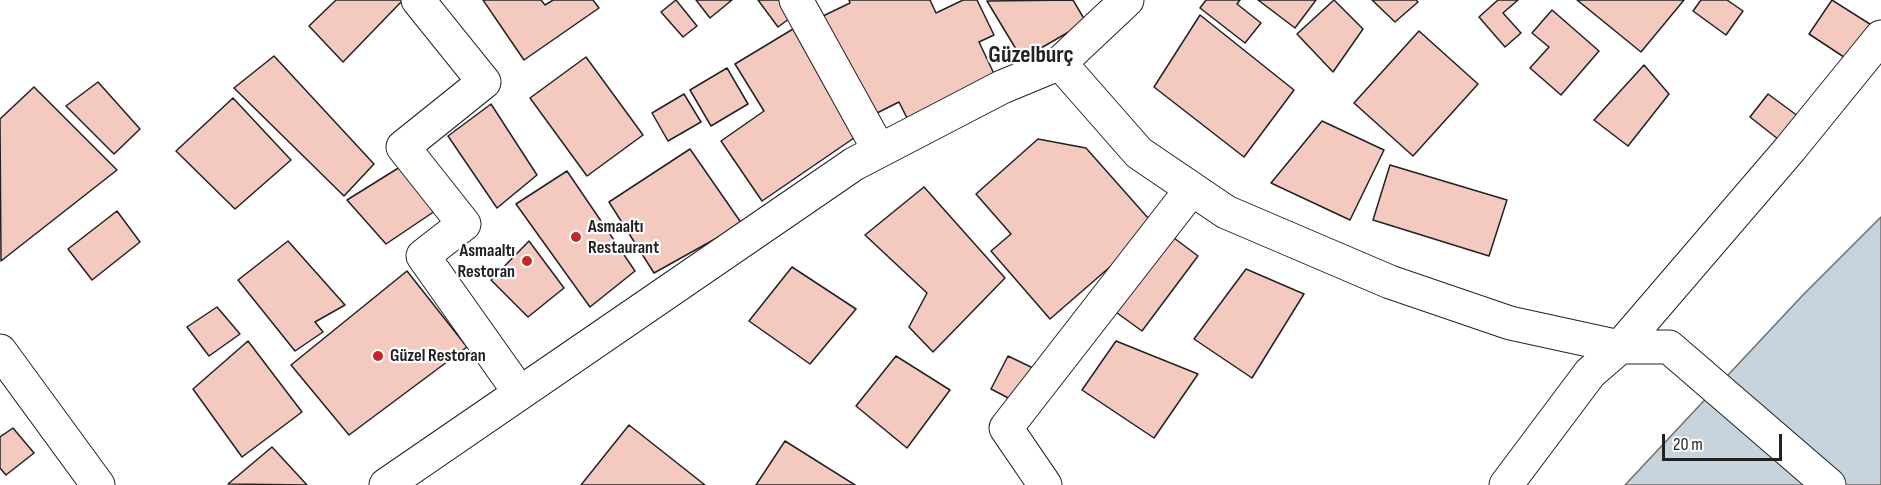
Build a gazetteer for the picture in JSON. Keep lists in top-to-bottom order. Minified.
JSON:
{"districts":["Güzelburç"],"places":["Asmaaltı Restaurant","Asmaaltı Restoran","Güzel Restoran"],"scale_bar":"20 m"}
